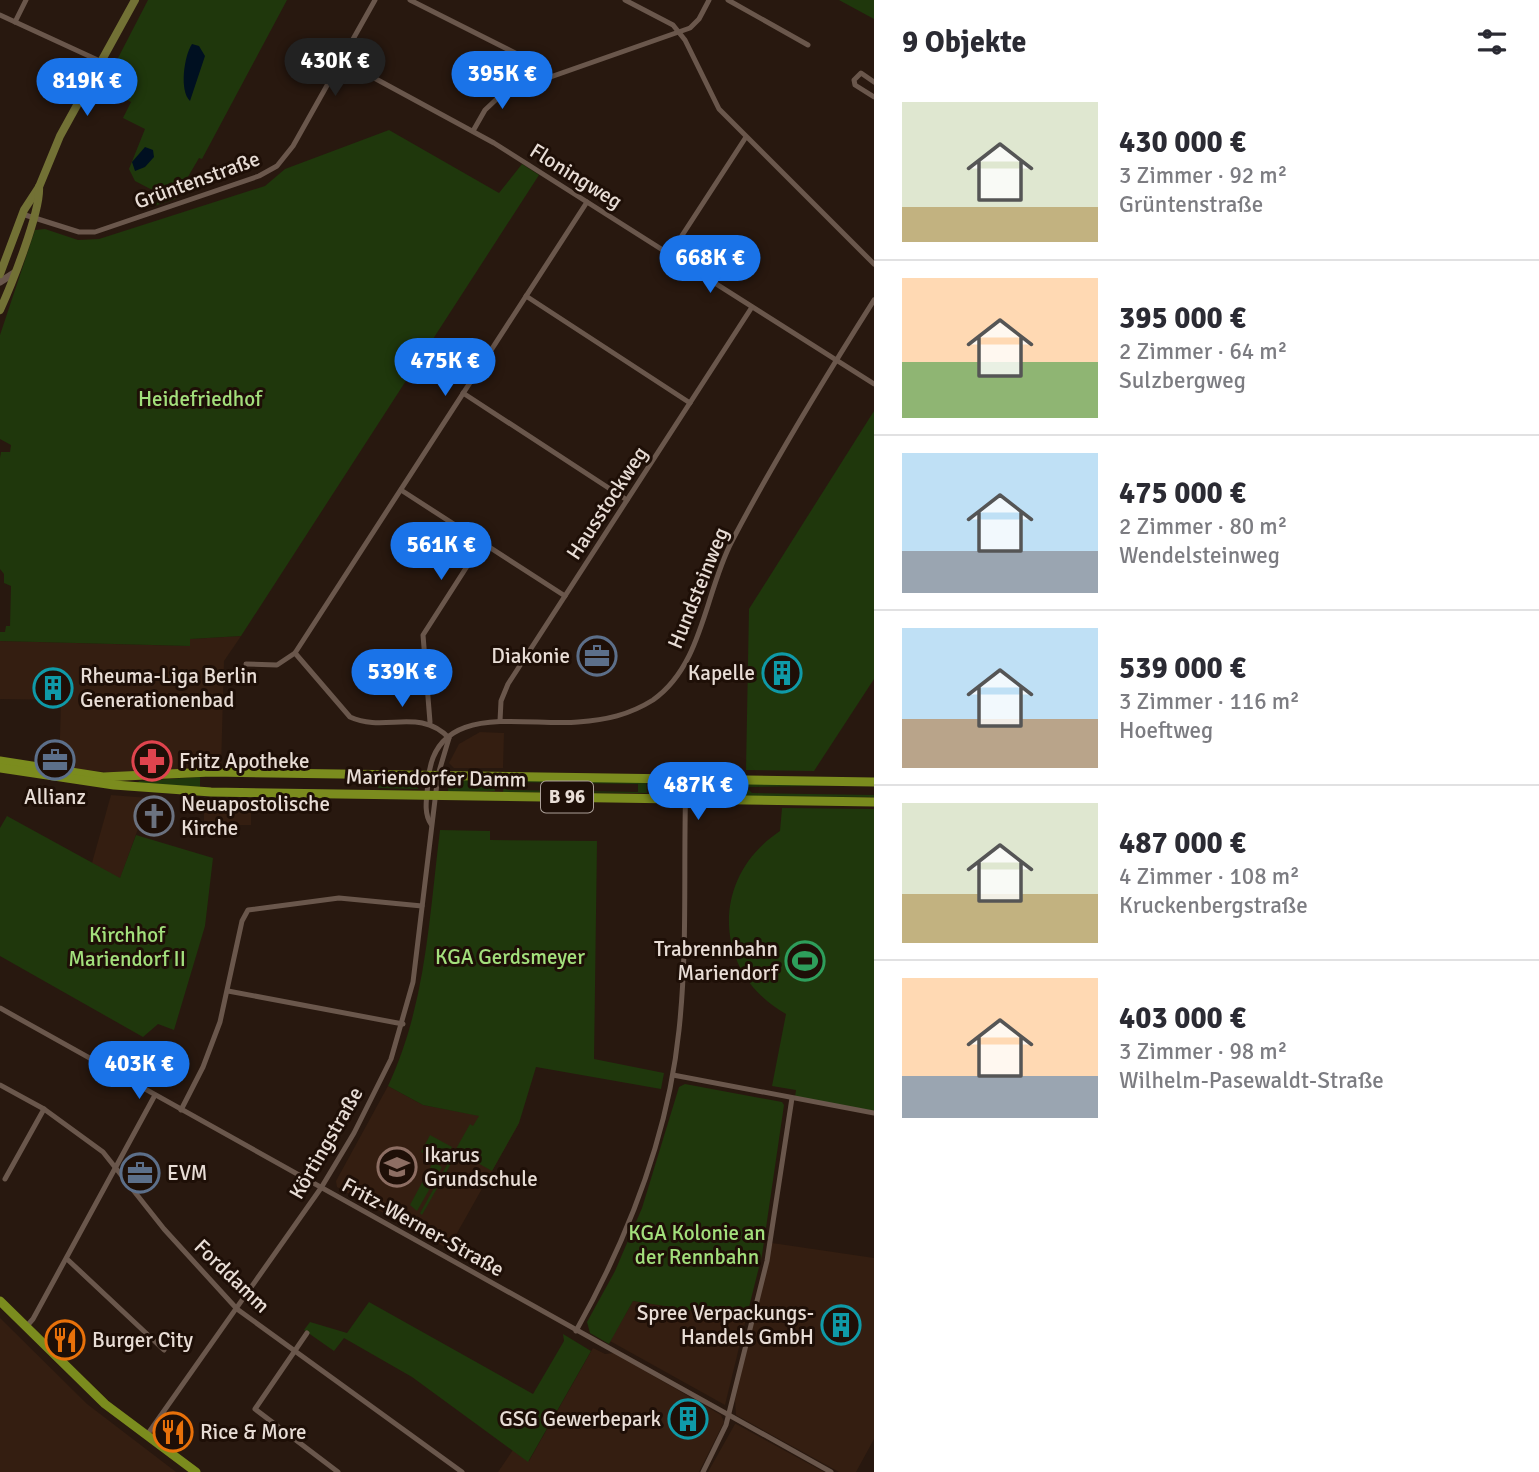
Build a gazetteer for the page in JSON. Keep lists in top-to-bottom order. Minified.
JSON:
{"streets":{"main road":["Mariendorfer Damm","B 96"],"street":["Floningweg","Grüntenstraße","Hausstockweg","Hundsteinweg","Körtingstraße","Fritz-Werner-Straße","Forddamm"]},"crossings":[["Floningweg","Grüntenstraße"],["Floningweg","Hausstockweg"],["Floningweg","Hundsteinweg"],["Hausstockweg","Hundsteinweg"],["Mariendorfer Damm","Körtingstraße"],["Körtingstraße","Fritz-Werner-Straße"],["Körtingstraße","Forddamm"]],"parks":["Heidefriedhof","Kirchhof Mariendorf II","KGA Gerdsmeyer","KGA Kolonie an der Rennbahn"],"places":{"office":["Diakonie","Allianz","EVM"],"building":["Kapelle","Rheuma-Liga Berlin Generationenbad","Spree Verpackungs- Handels GmbH","GSG Gewerbepark"],"pharmacy":["Fritz Apotheke"],"church":["Neuapostolische Kirche"],"sports":["Trabrennbahn Mariendorf"],"school or university":["Ikarus Grundschule"],"restaurant":["Burger City","Rice & More"]},"page":{"heading":"9 Objekte","price":["430K €","395K €","819K €","668K €","475K €","561K €","539K €","487K €","403K €"],"list":[{"name":"430 000 €","note":"3 Zimmer · 92 m² · Grüntenstraße"},{"name":"395 000 €","note":"2 Zimmer · 64 m² · Sulzbergweg"},{"name":"475 000 €","note":"2 Zimmer · 80 m² · Wendelsteinweg"},{"name":"539 000 €","note":"3 Zimmer · 116 m² · Hoeftweg"},{"name":"487 000 €","note":"4 Zimmer · 108 m² · Kruckenbergstraße"},{"name":"403 000 €","note":"3 Zimmer · 98 m² · Wilhelm-Pasewaldt-Straße"}]}}
